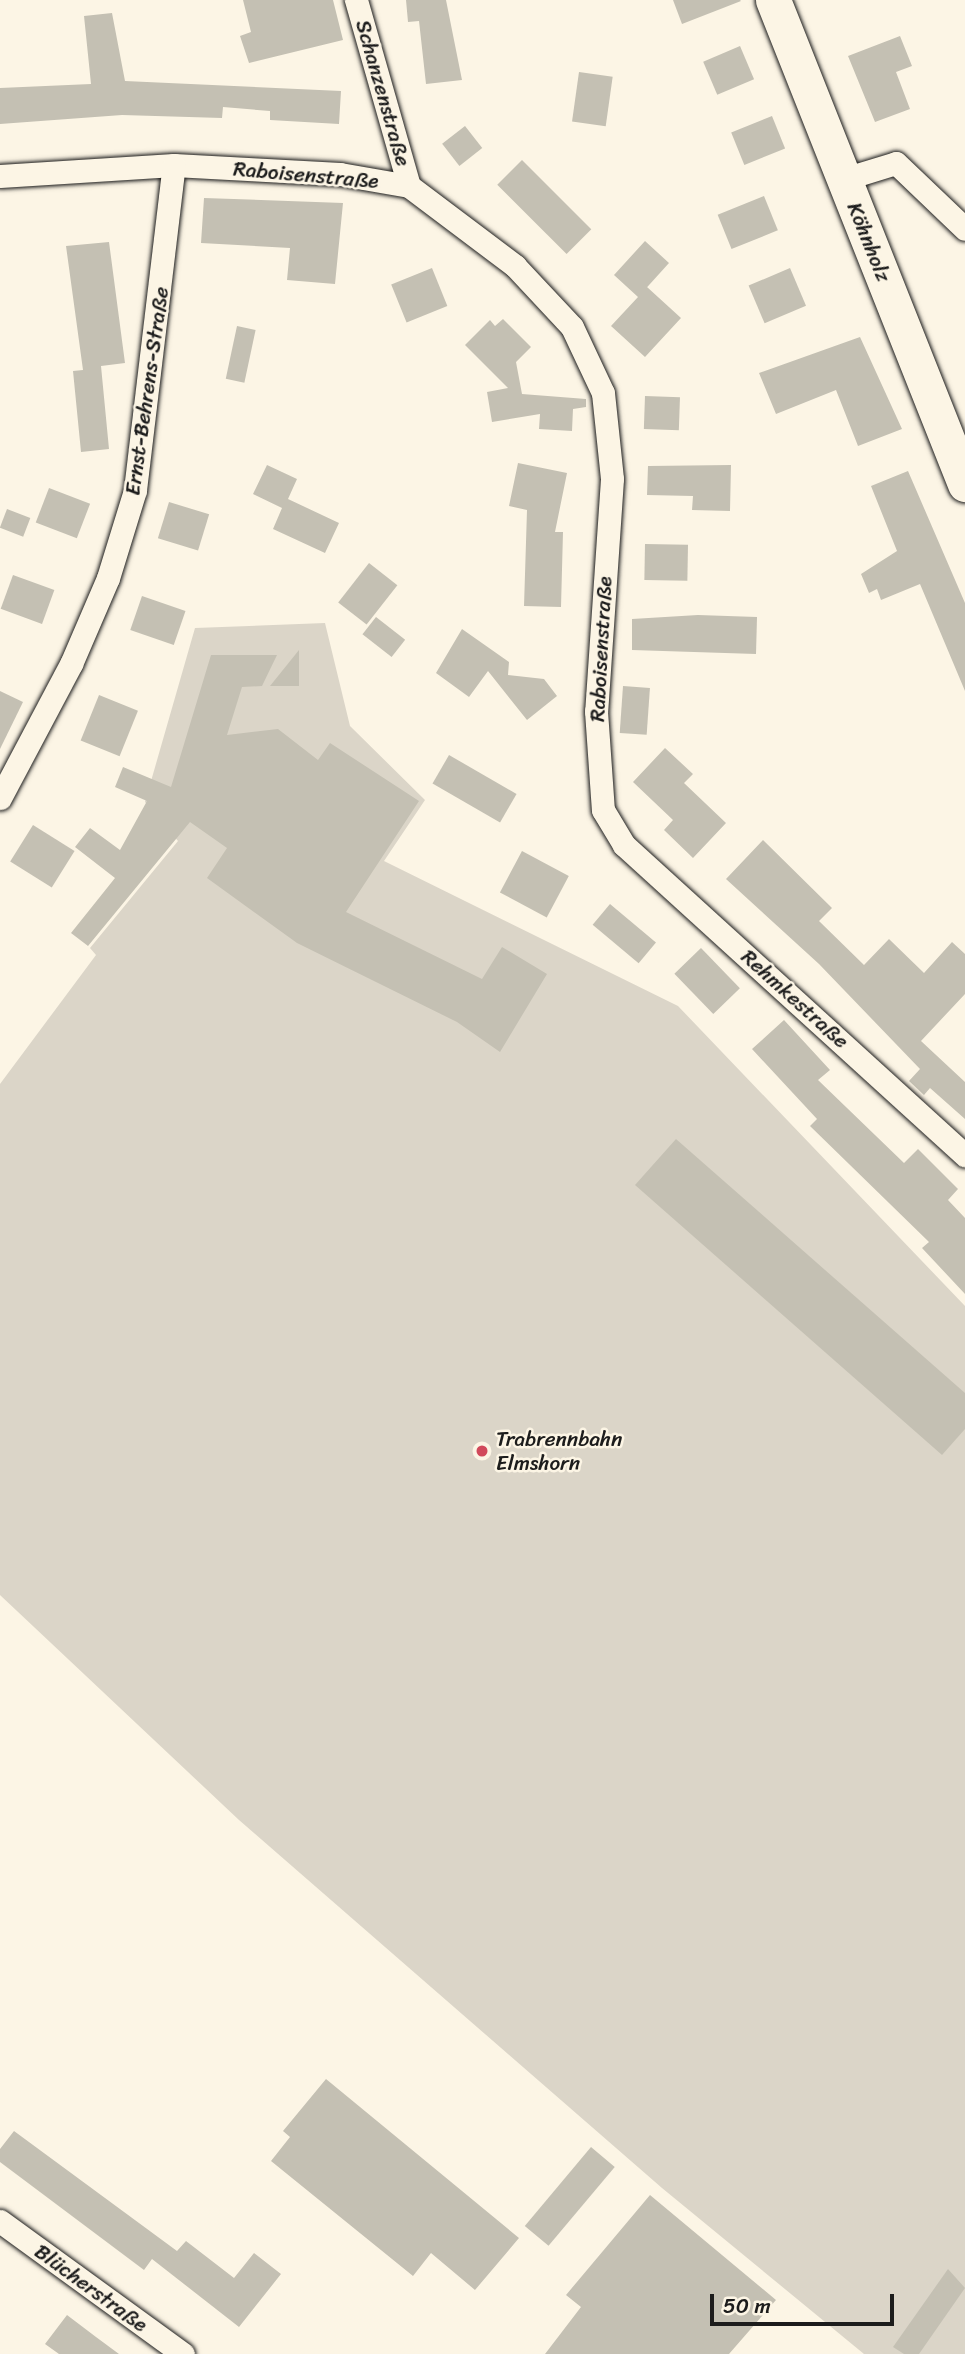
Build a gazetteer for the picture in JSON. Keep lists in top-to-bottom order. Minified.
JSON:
{"streets":{"main road":["Köhnholz"],"street":["Schanzenstraße","Raboisenstraße","Ernst-Behrens-Straße","Rehmkestraße","Blücherstraße"]},"crossings":[["Schanzenstraße","Raboisenstraße"],["Raboisenstraße","Ernst-Behrens-Straße"],["Raboisenstraße","Rehmkestraße"]],"places":["Trabrennbahn Elmshorn"],"scale_bar":"50 m"}
